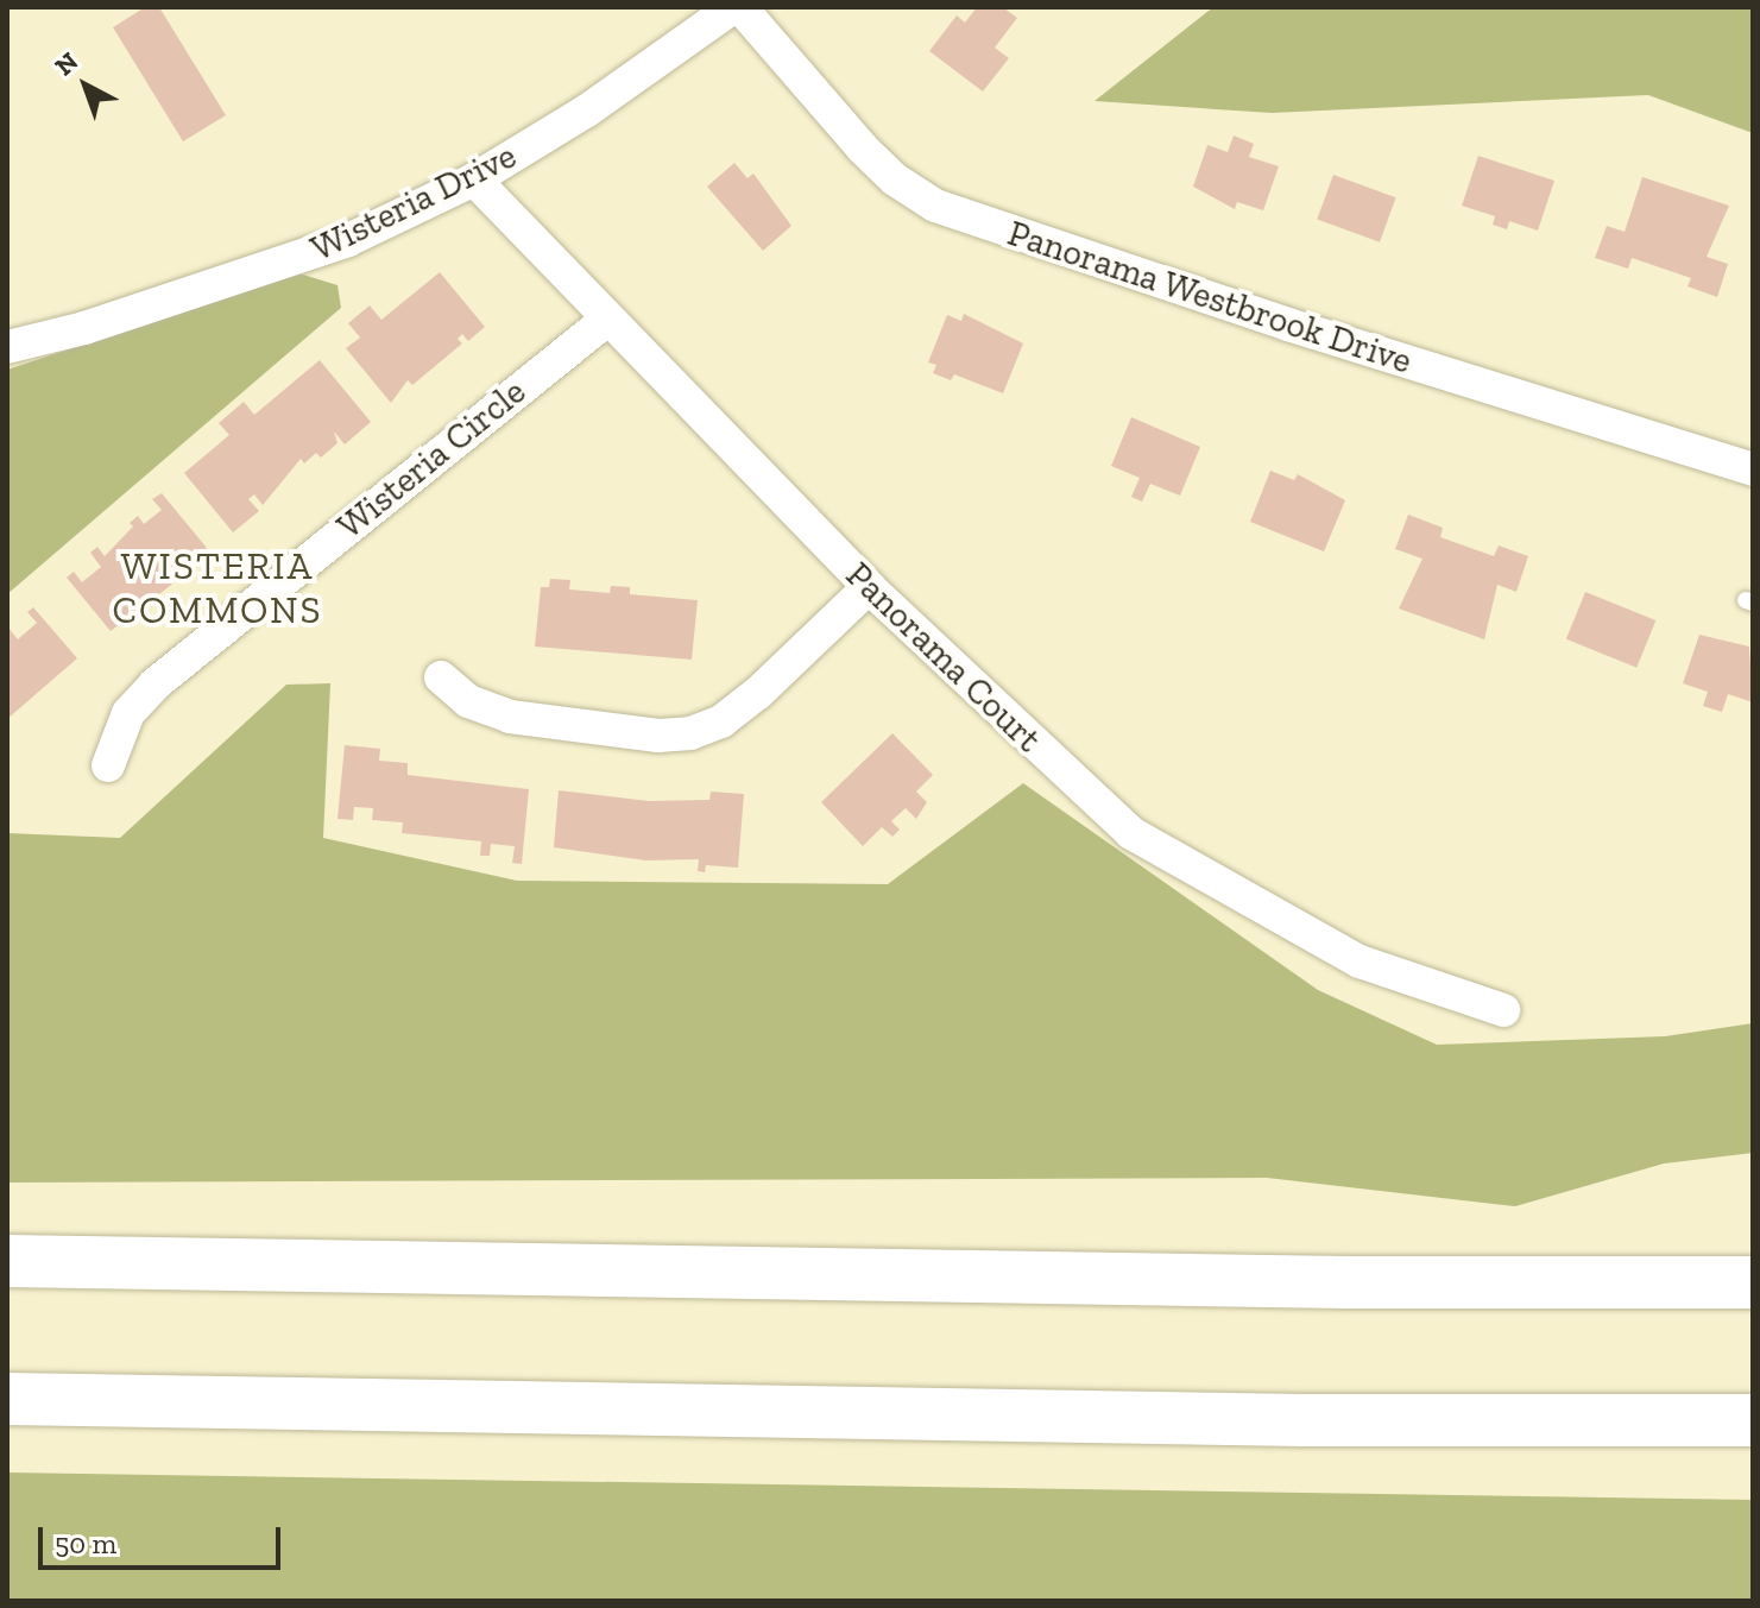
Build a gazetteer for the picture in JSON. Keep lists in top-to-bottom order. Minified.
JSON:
{"streets":{"street":["Wisteria Drive","Panorama Westbrook Drive","Wisteria Circle","Panorama Court"]},"crossings":[["Wisteria Drive","Panorama Westbrook Drive"],["Wisteria Drive","Panorama Court"],["Wisteria Circle","Panorama Court"]],"districts":["WISTERIA COMMONS"],"scale_bar":"50 m","north":"top left"}
